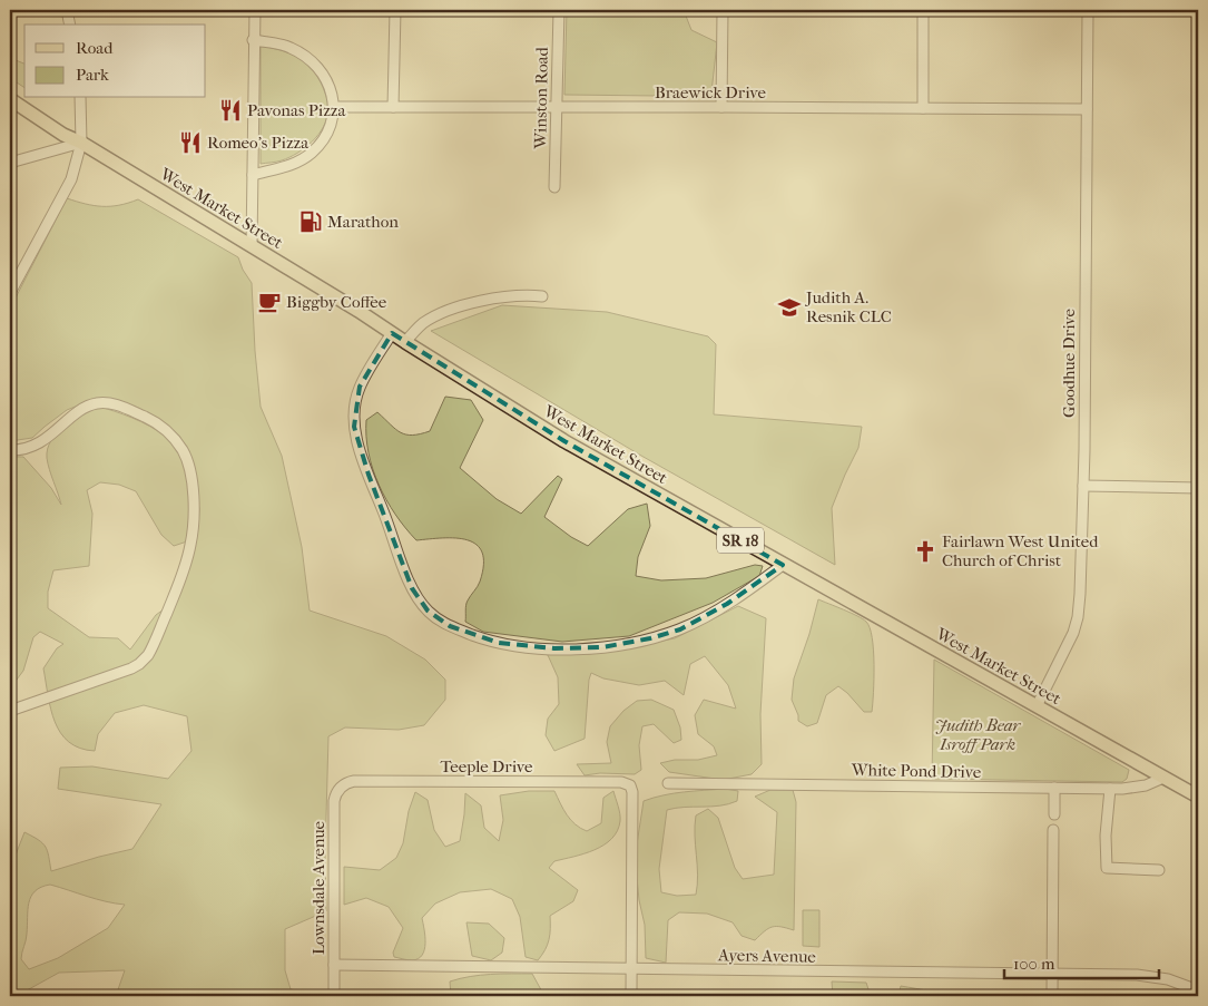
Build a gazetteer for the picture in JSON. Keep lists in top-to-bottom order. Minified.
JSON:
{"streets":{"main road":["West Market Street","SR 18"],"street":["Braewick Drive","Winston Road","Goodhue Drive","Teeple Drive","White Pond Drive","Lownsdale Avenue","Ayers Avenue"]},"crossings":[["Braewick Drive","Winston Road"],["Braewick Drive","Goodhue Drive"],["West Market Street","Goodhue Drive"],["West Market Street","White Pond Drive"],["Teeple Drive","Lownsdale Avenue"],["Teeple Drive","Ayers Avenue"],["Lownsdale Avenue","Ayers Avenue"]],"parks":["Judith Bear Isroff Park"],"places":{"restaurant":["Pavonas Pizza","Romeo's Pizza"],"fuel station":["Marathon"],"cafe":["Biggby Coffee"],"school or university":["Judith A. Resnik CLC"],"church":["Fairlawn West United Church of Christ"]},"legend":["Road","Park"],"scale_bar":"100 m"}
